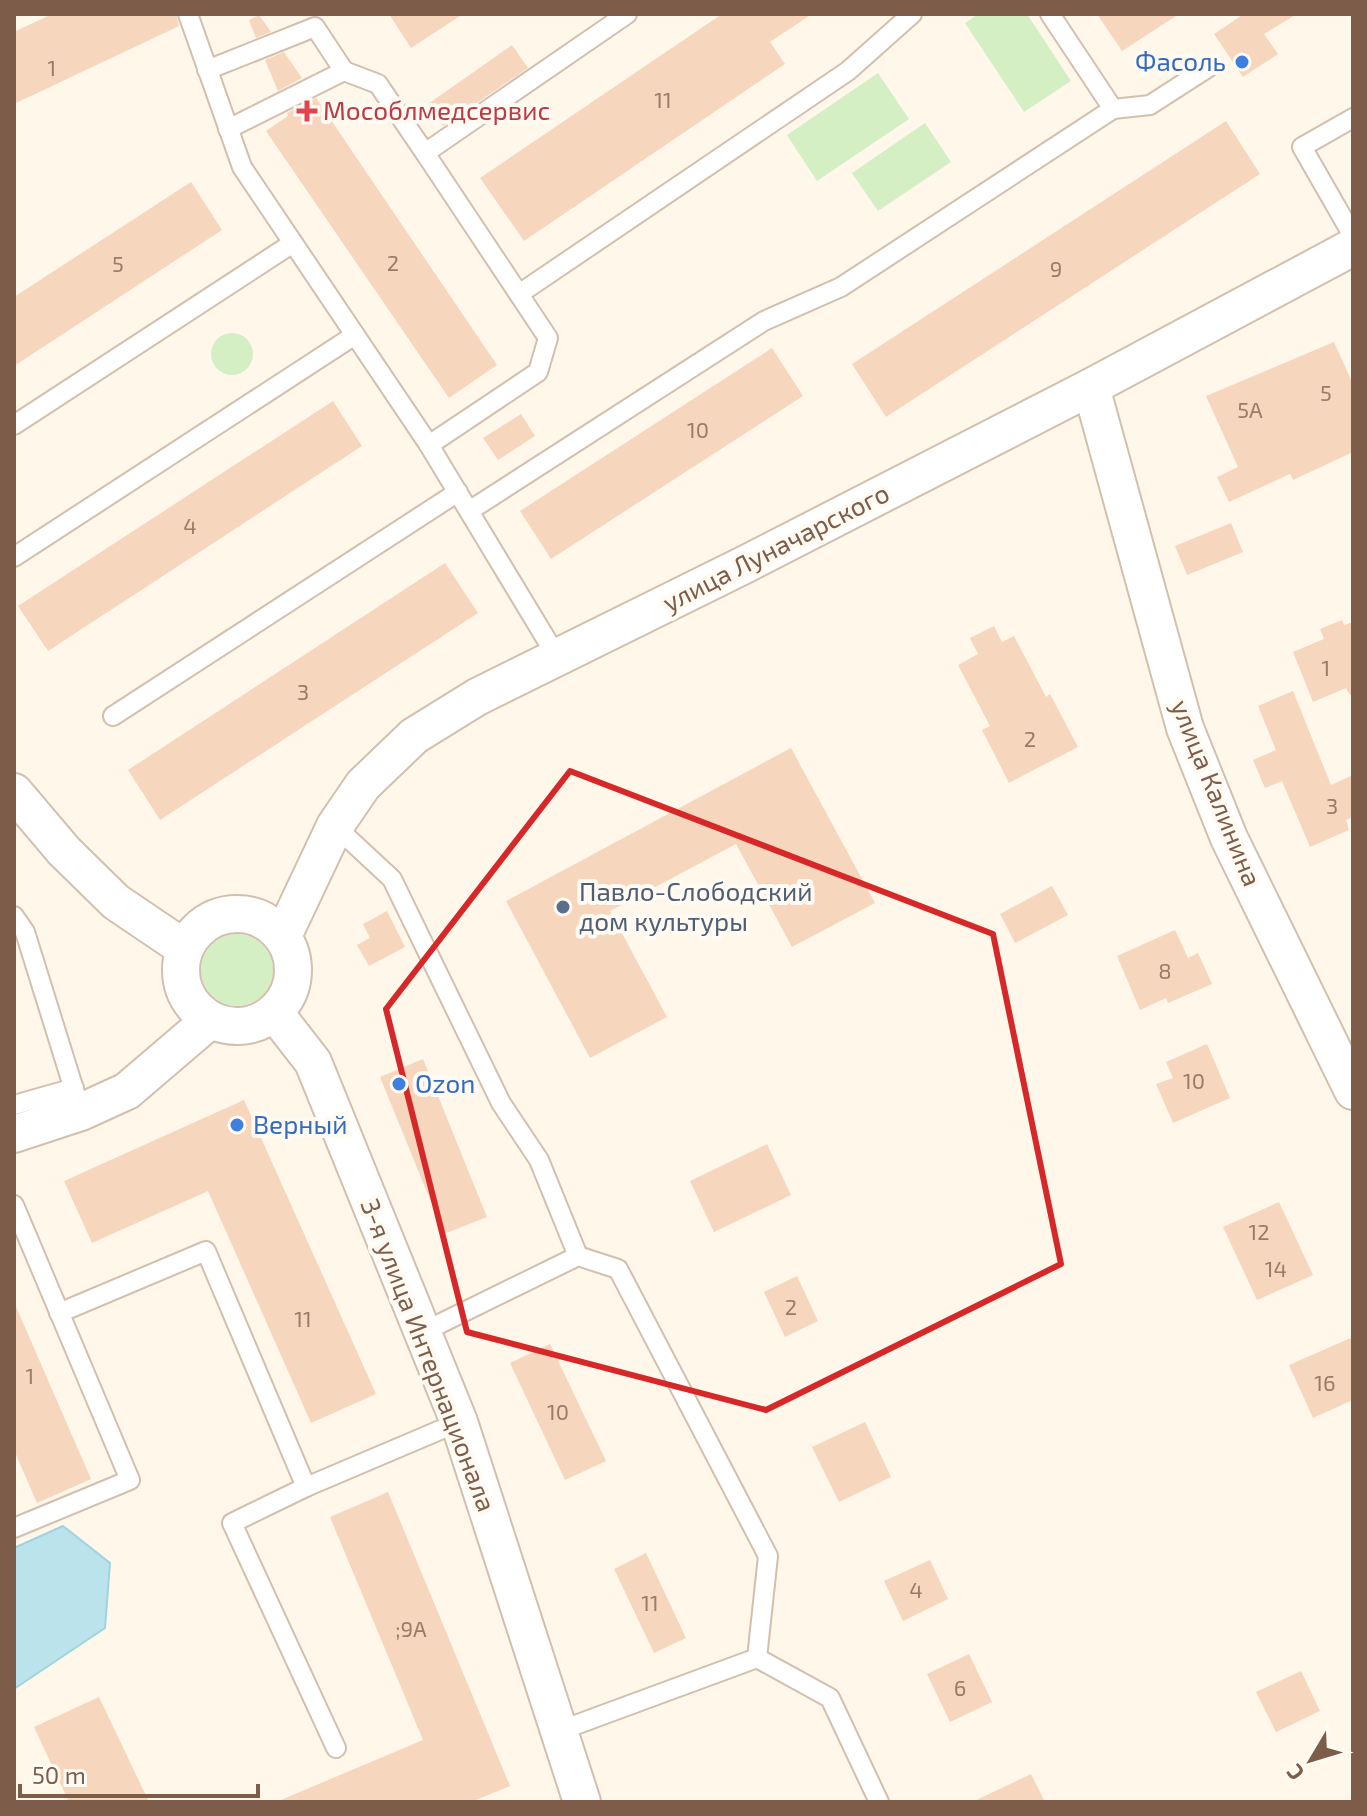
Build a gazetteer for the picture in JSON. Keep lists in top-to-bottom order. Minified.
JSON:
{"streets":{"street":["улица Луначарского","улица Калинина","3-я улица Интернационала"]},"crossings":[["улица Луначарского","улица Калинина"],["улица Луначарского","3-я улица Интернационала"]],"places":{"other":["Фасоль","Павло-Слободский дом культуры","Ozon","Верный"],"health":["Мособлмедсервис"]},"house_numbers":["1","11","2","5","9","5","5А","10","4","1","3","2","3","8","10","12","14","2","11","1","16","10","4","11",";9А","6"],"scale_bar":"50 m","north":"bottom left"}
